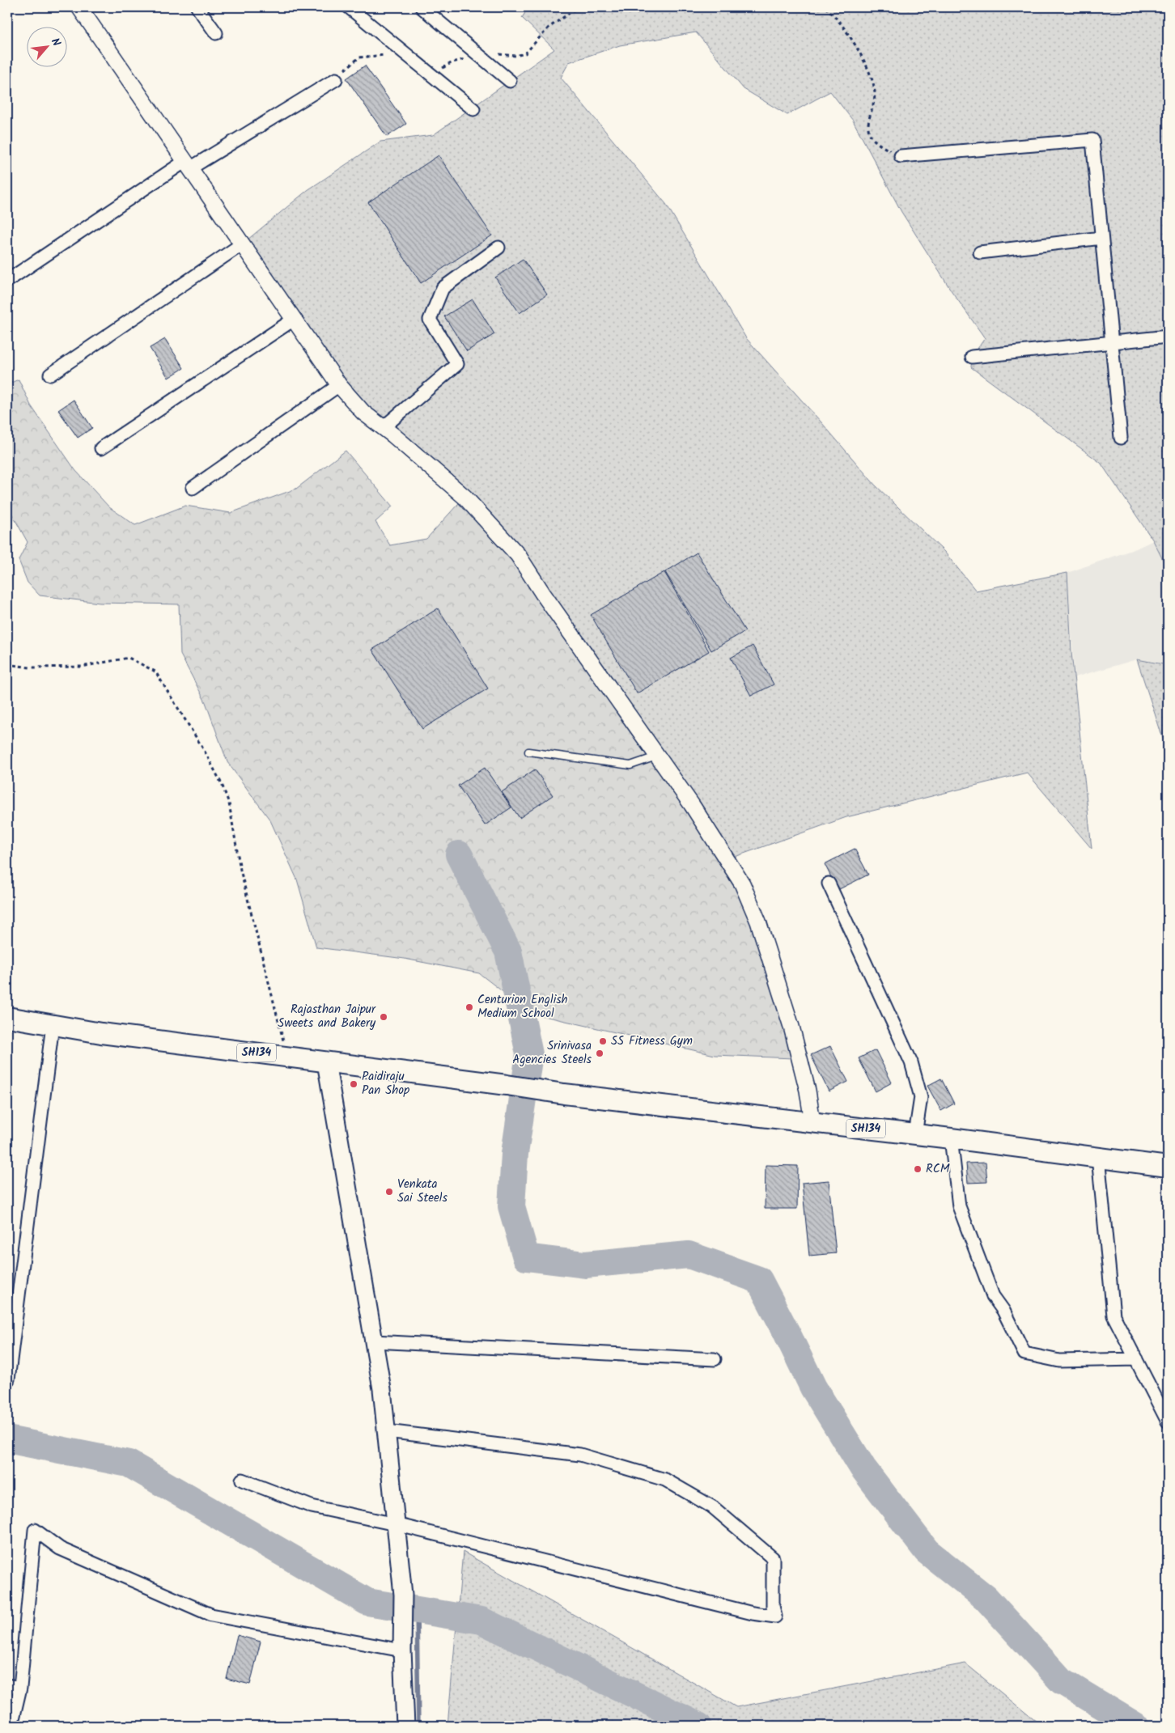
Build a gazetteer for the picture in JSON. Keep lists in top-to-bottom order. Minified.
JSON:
{"streets":{"main road":["SH134"]},"places":["Centurion English Medium School","Rajasthan Jaipur Sweets and Bakery","SS Fitness Gym","Srinivasa Agencies Steels","Paidiraju Pan Shop","RCM","Venkata Sai Steels"],"north":"top right"}
